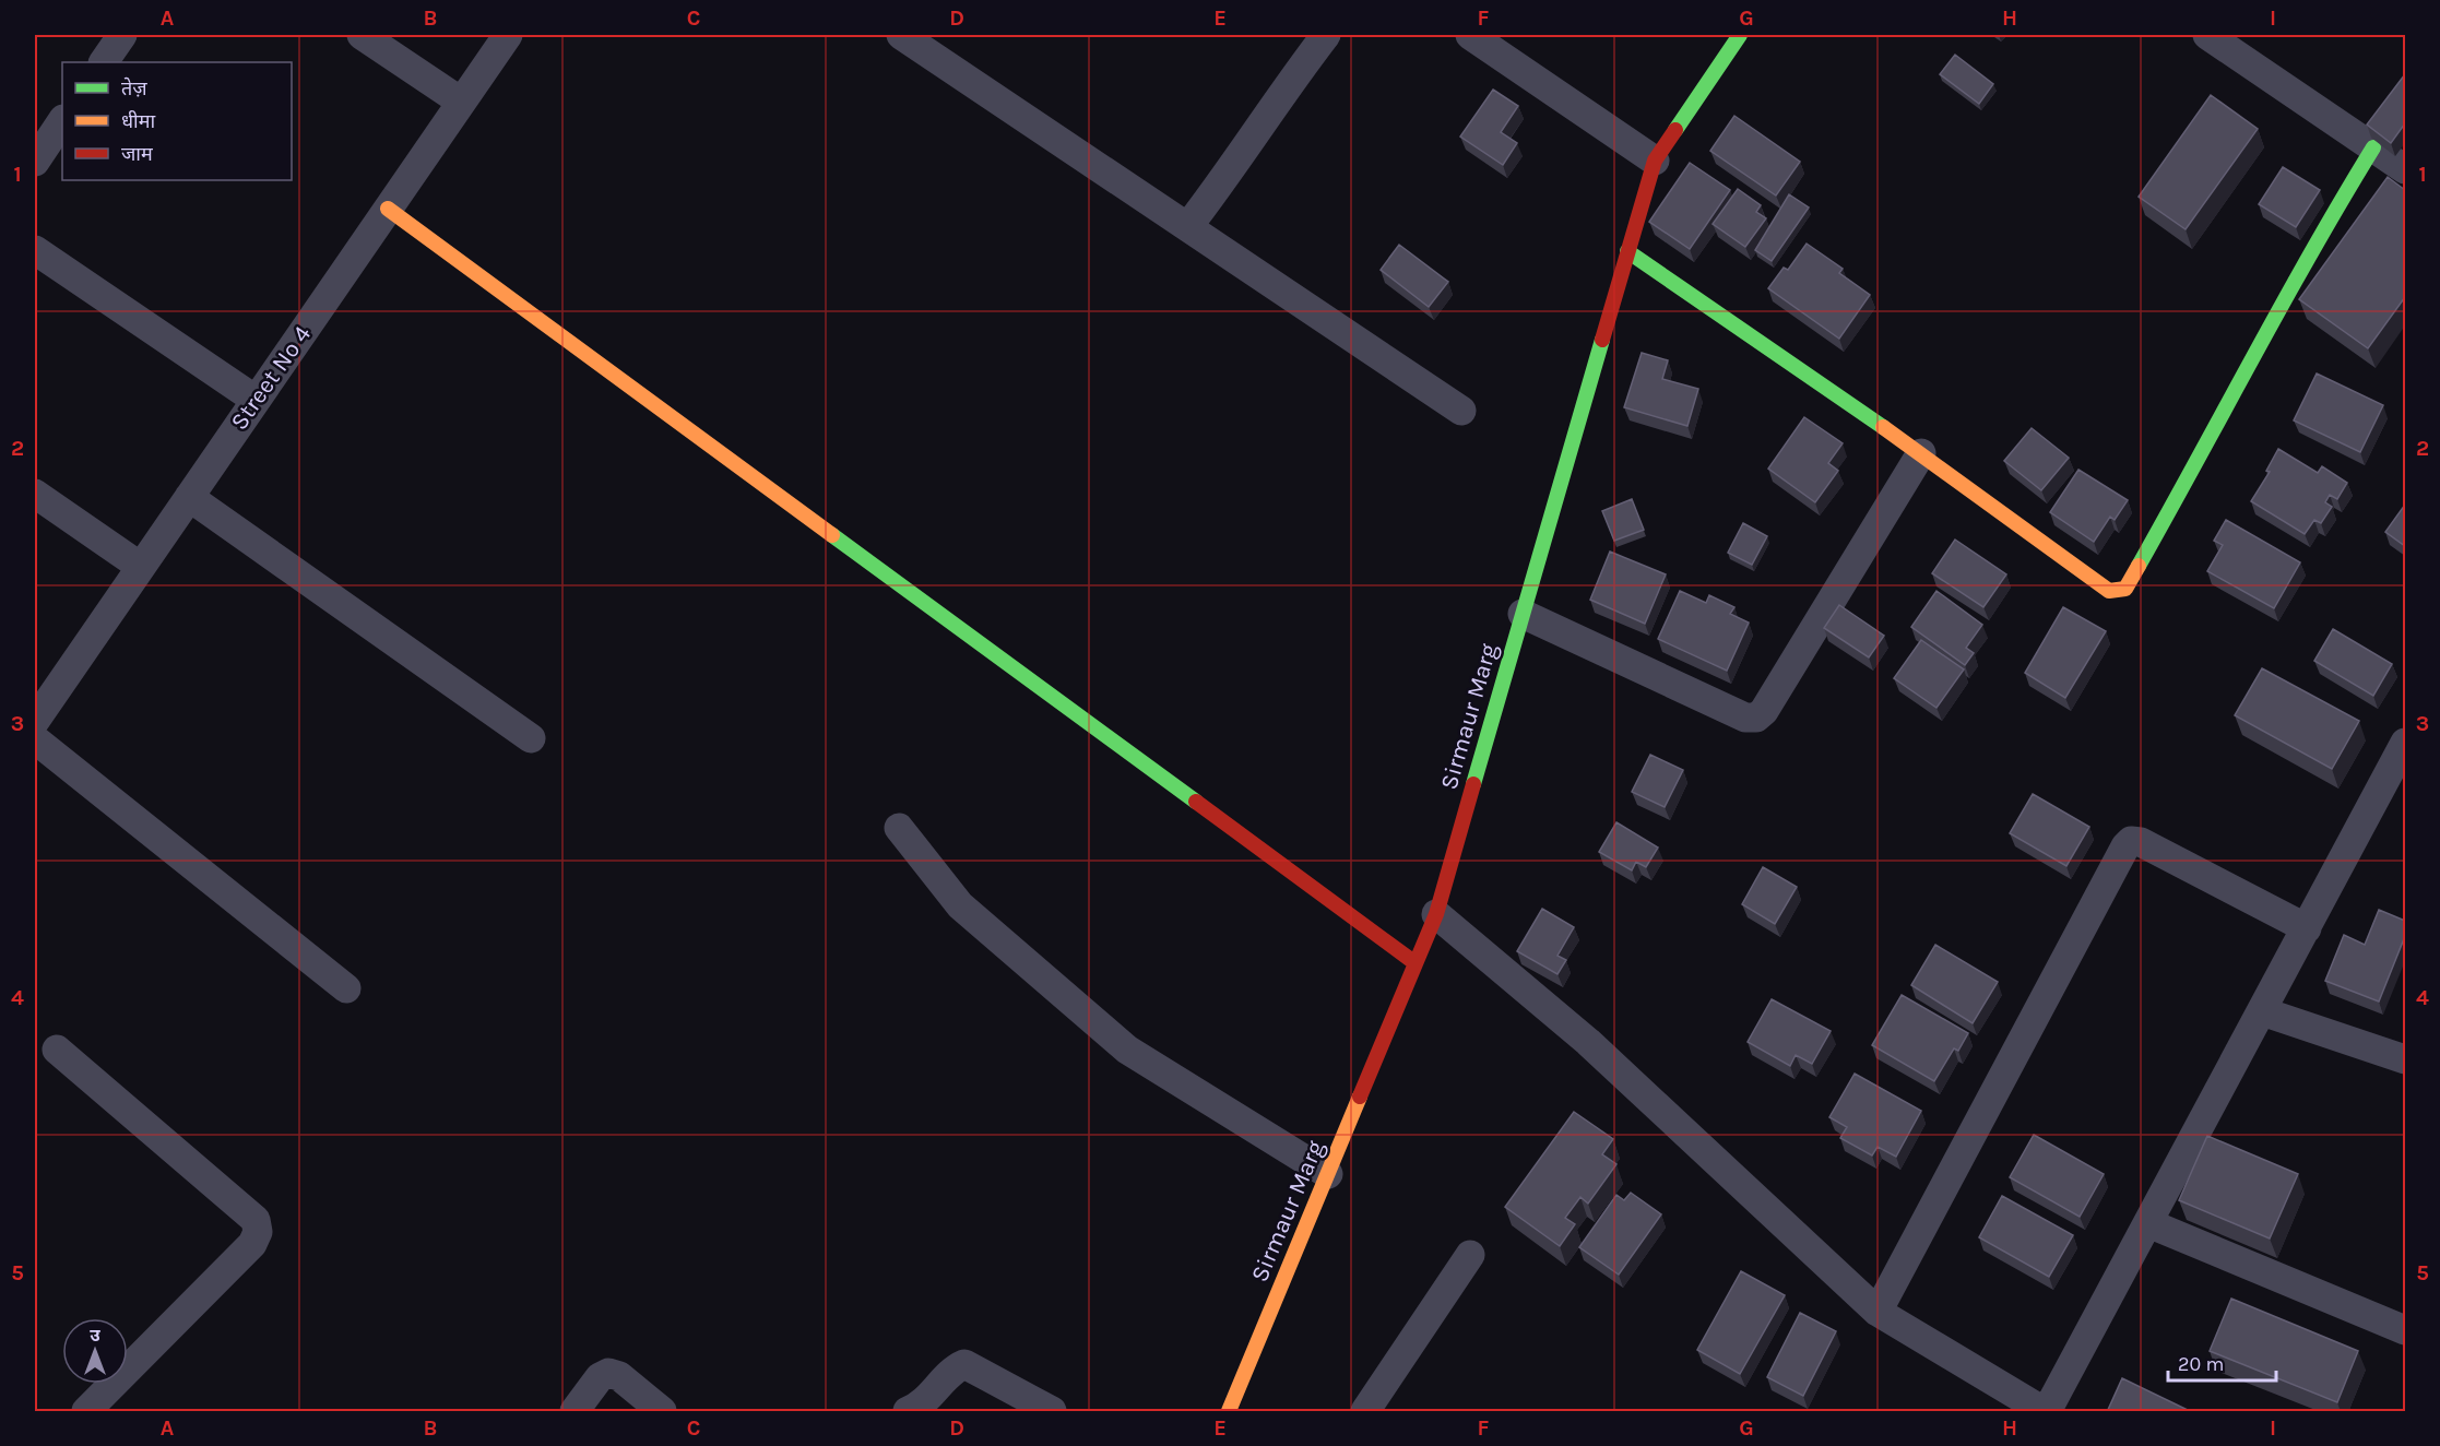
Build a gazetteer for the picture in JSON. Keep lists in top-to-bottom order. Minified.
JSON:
{"streets":{"street":["Street No 4","Sirmaur Marg"]},"legend":["तेज़","धीमा","जाम"],"scale_bar":"20 m","north":"top","grid":{"columns":["A","B","C","D","E","F","G","H","I"],"rows":["1","2","3","4","5"]}}
